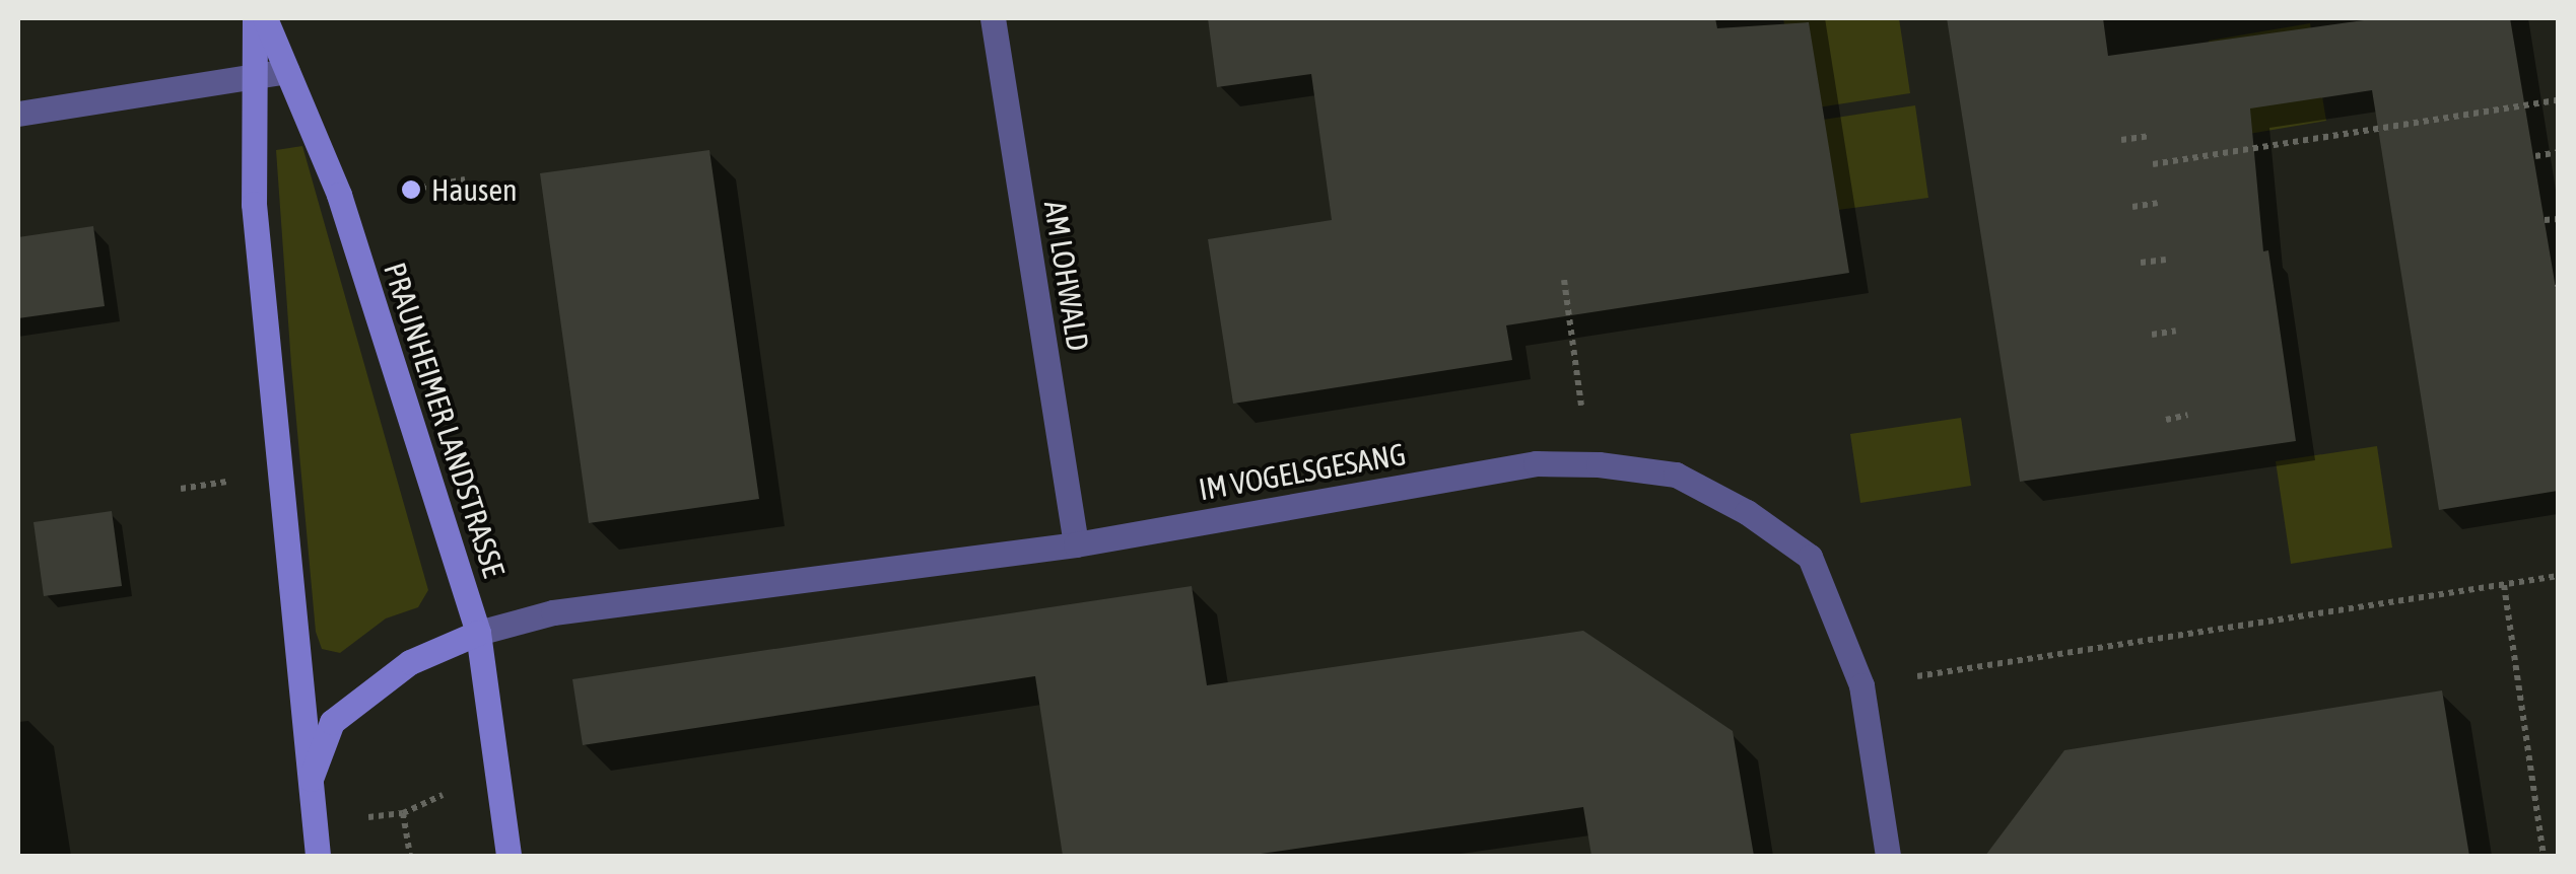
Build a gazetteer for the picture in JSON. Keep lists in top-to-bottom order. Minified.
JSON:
{"streets":{"main road":["PRAUNHEIMER LANDSTRASSE"],"street":["AM LOHWALD","IM VOGELSGESANG"]},"crossings":[["AM LOHWALD","IM VOGELSGESANG"],["PRAUNHEIMER LANDSTRASSE","IM VOGELSGESANG"]],"places":["Hausen"]}
